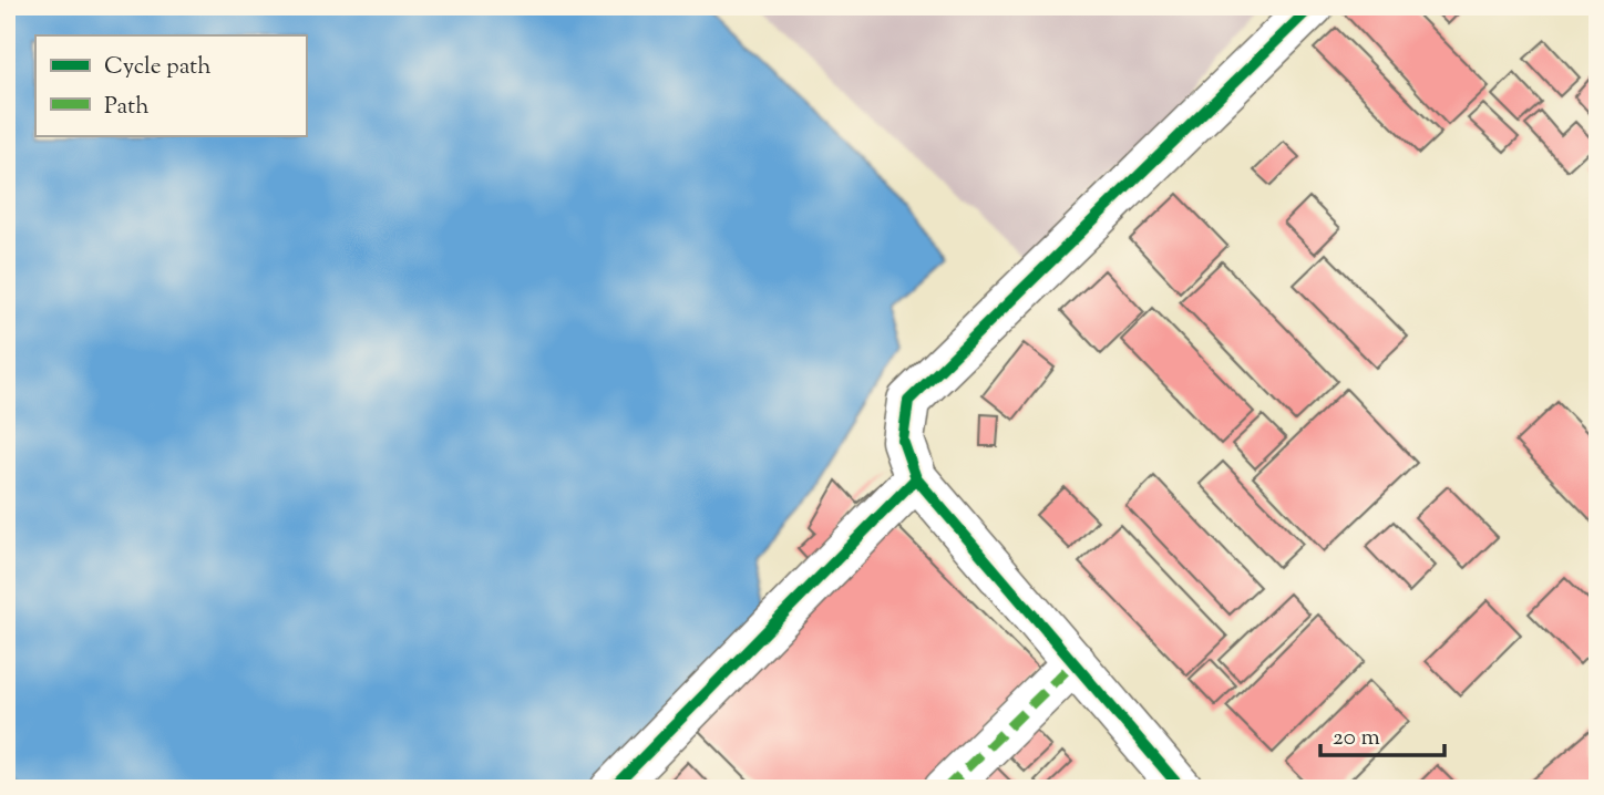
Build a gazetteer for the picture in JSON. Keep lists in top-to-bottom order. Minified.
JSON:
{"legend":["Cycle path","Path"],"scale_bar":"20 m"}
